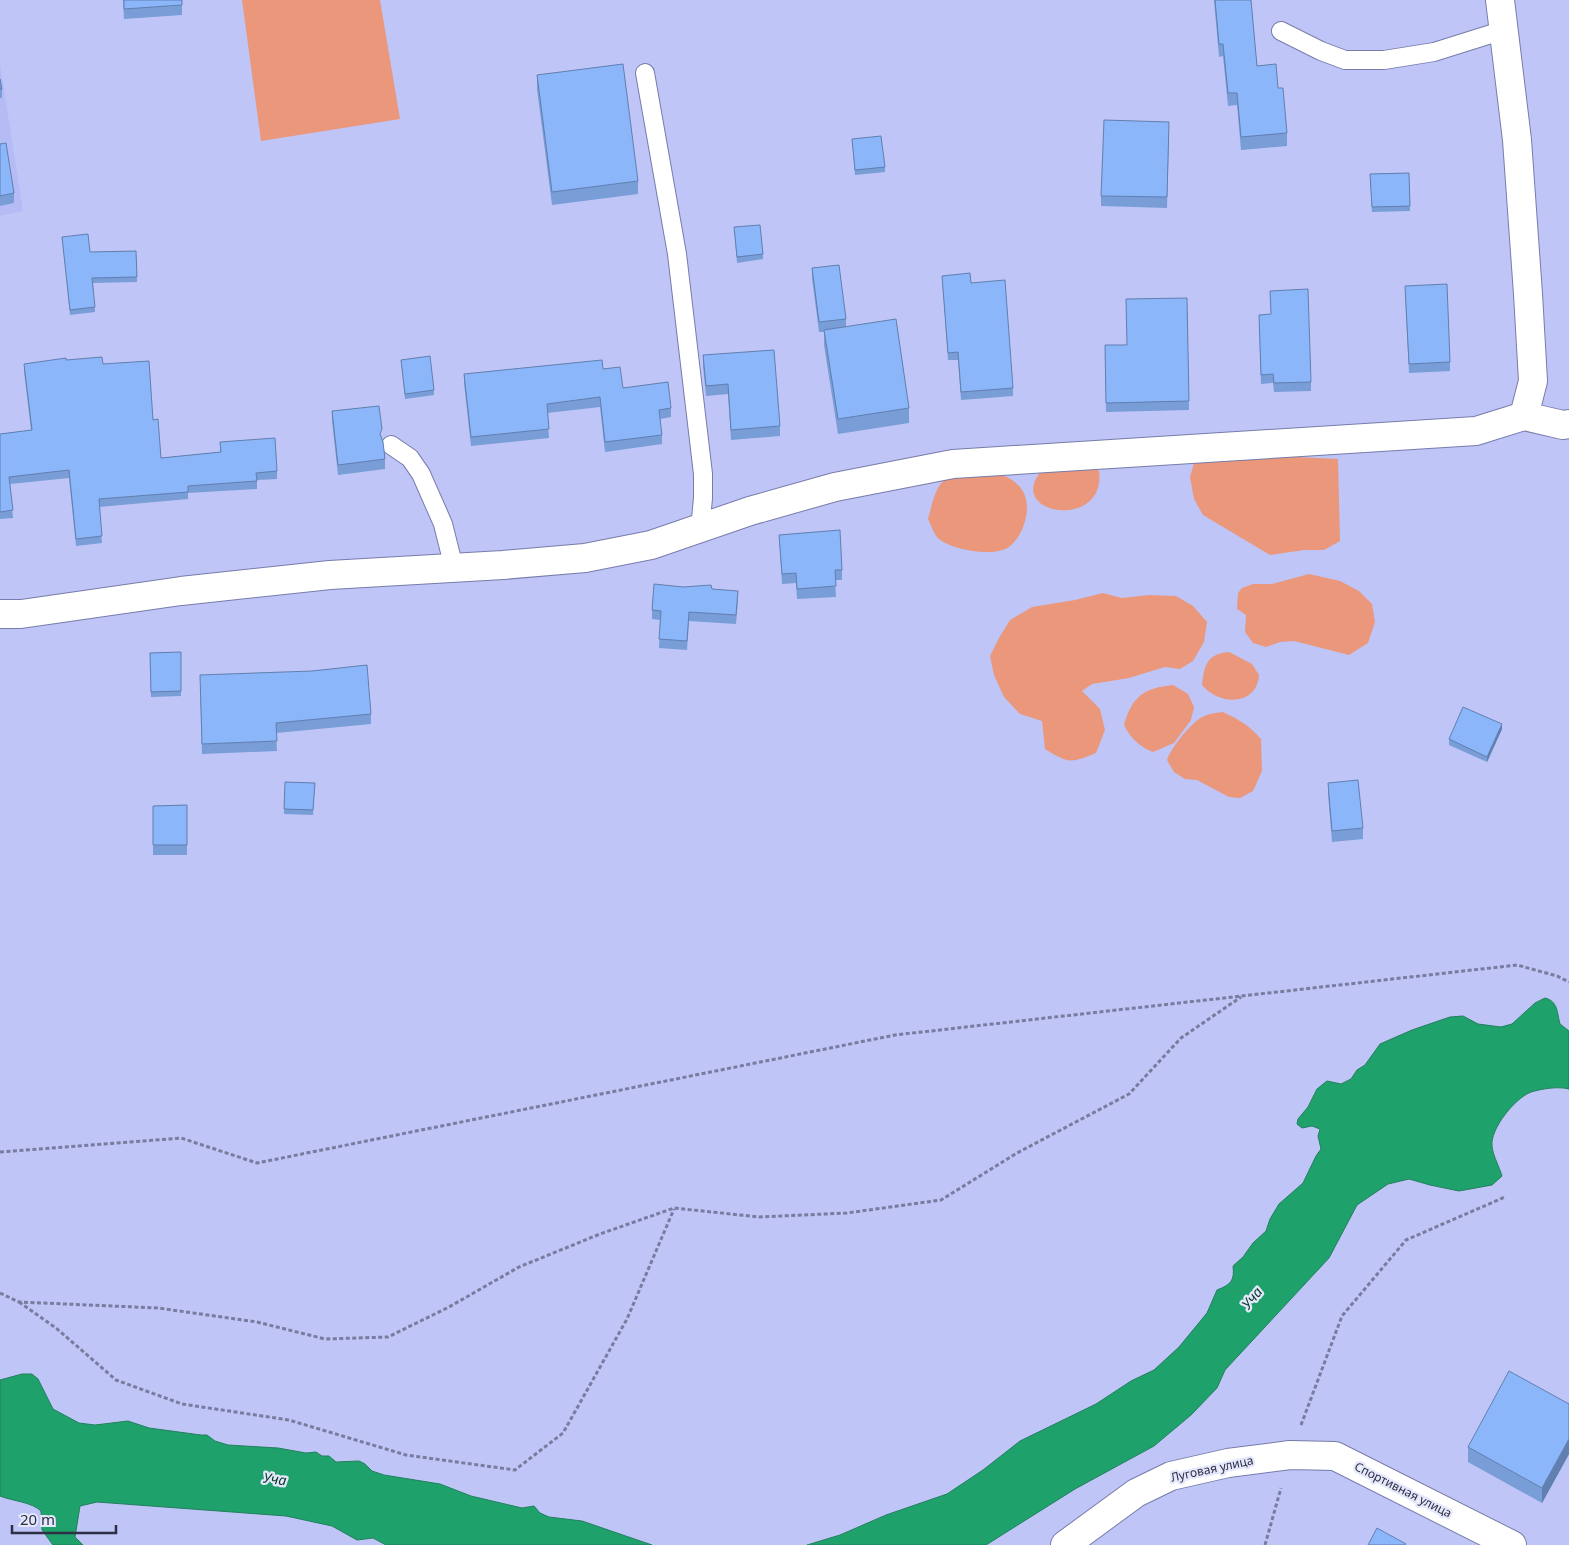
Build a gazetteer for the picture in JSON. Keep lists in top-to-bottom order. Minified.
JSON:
{"streets":{"street":["Луговая улица","Спортивная улица"]},"crossings":[["Луговая улица","Спортивная улица"]],"water":["Уча"],"scale_bar":"20 m"}
